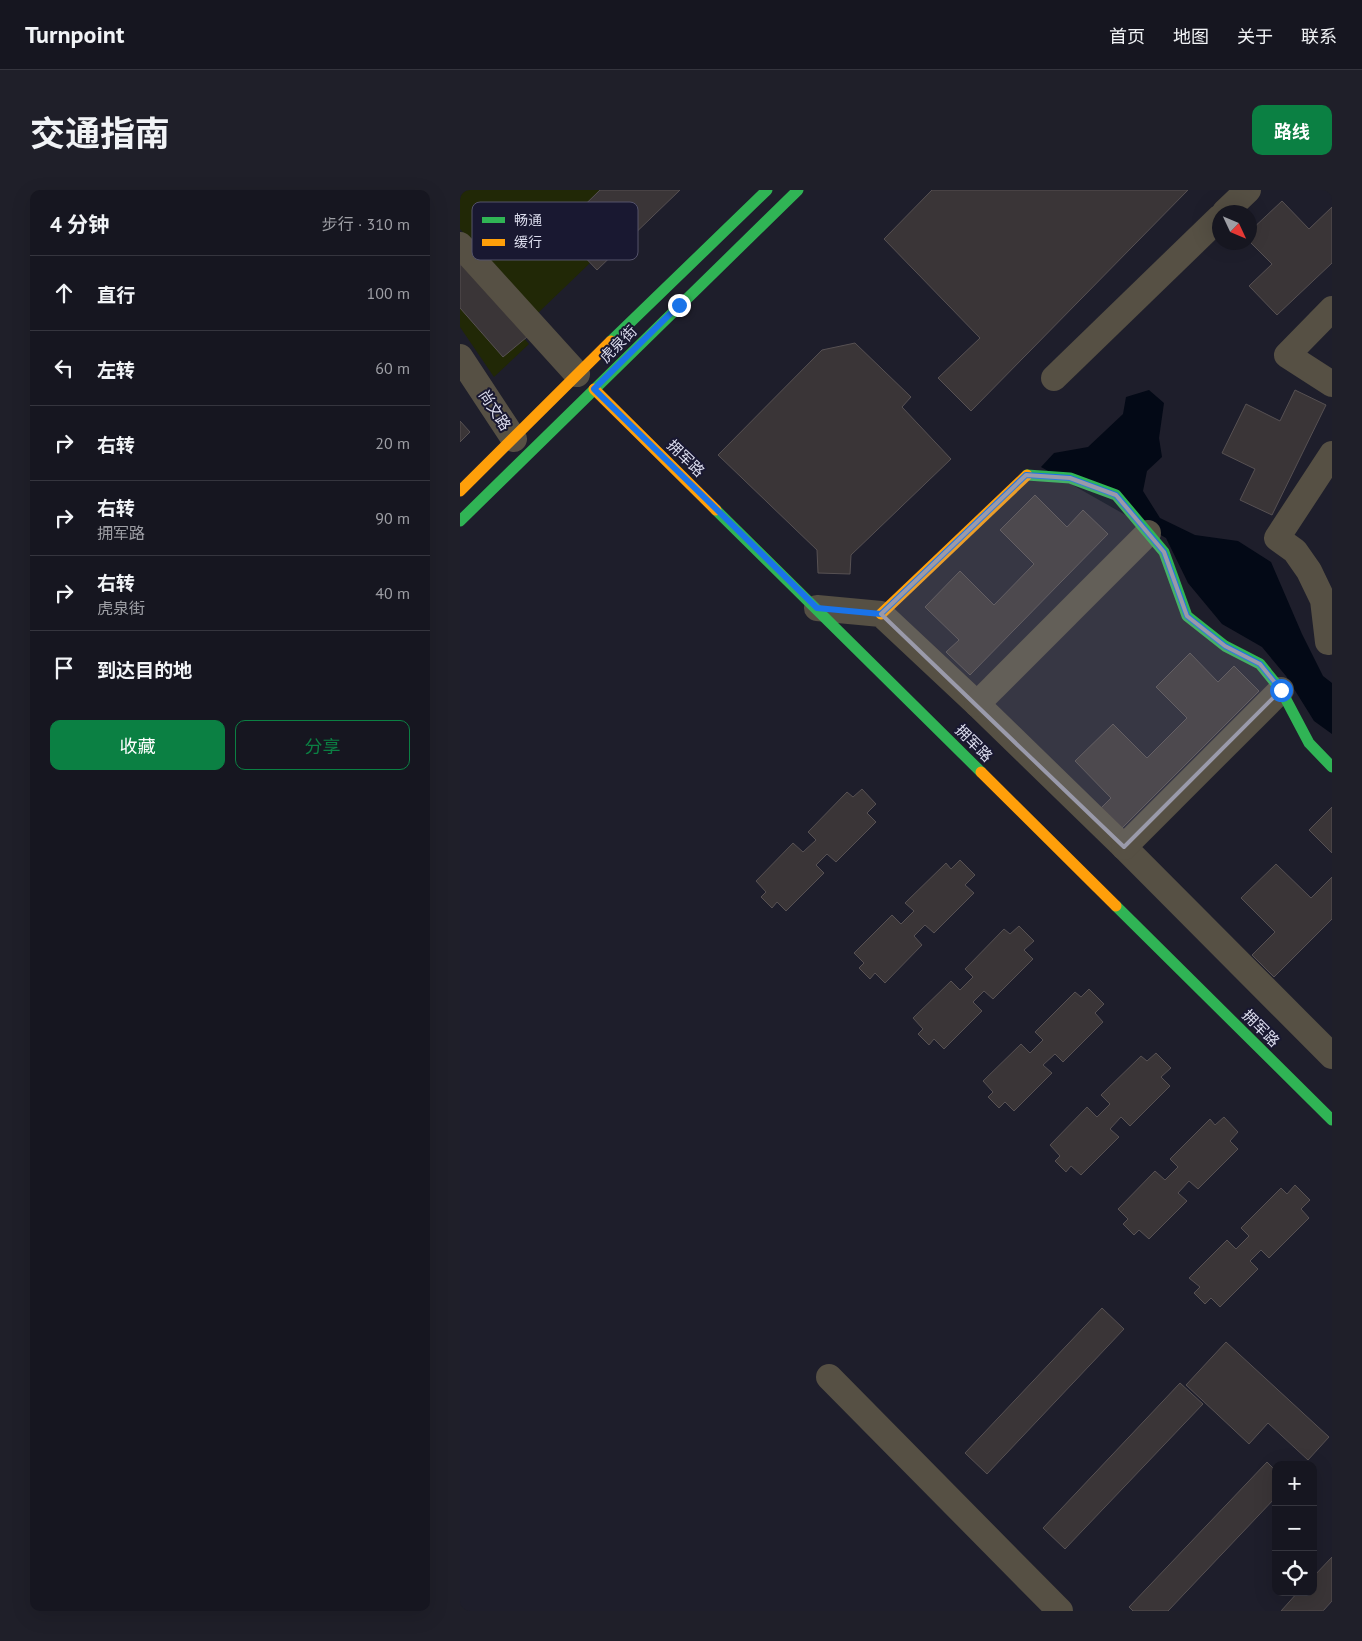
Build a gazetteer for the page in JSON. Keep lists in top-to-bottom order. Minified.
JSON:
{"streets":{"street":["虎泉街","尚文路","拥军路"]},"crossings":[["虎泉街","尚文路"],["虎泉街","拥军路"]],"legend":["畅通","缓行"],"north":"bottom right","page":{"header":"Turnpoint","nav":["首页","地图","关于","联系"],"title":"交通指南","buttons":["路线",["收藏","分享"]],"heading":["4 分钟","步行 · 310 m"],"list":[["直行","100 m"],["左转","60 m"],["右转","20 m"],["右转","拥军路","90 m"],["右转","虎泉街","40 m"],"到达目的地"],"map_buttons":["+","−"]}}
